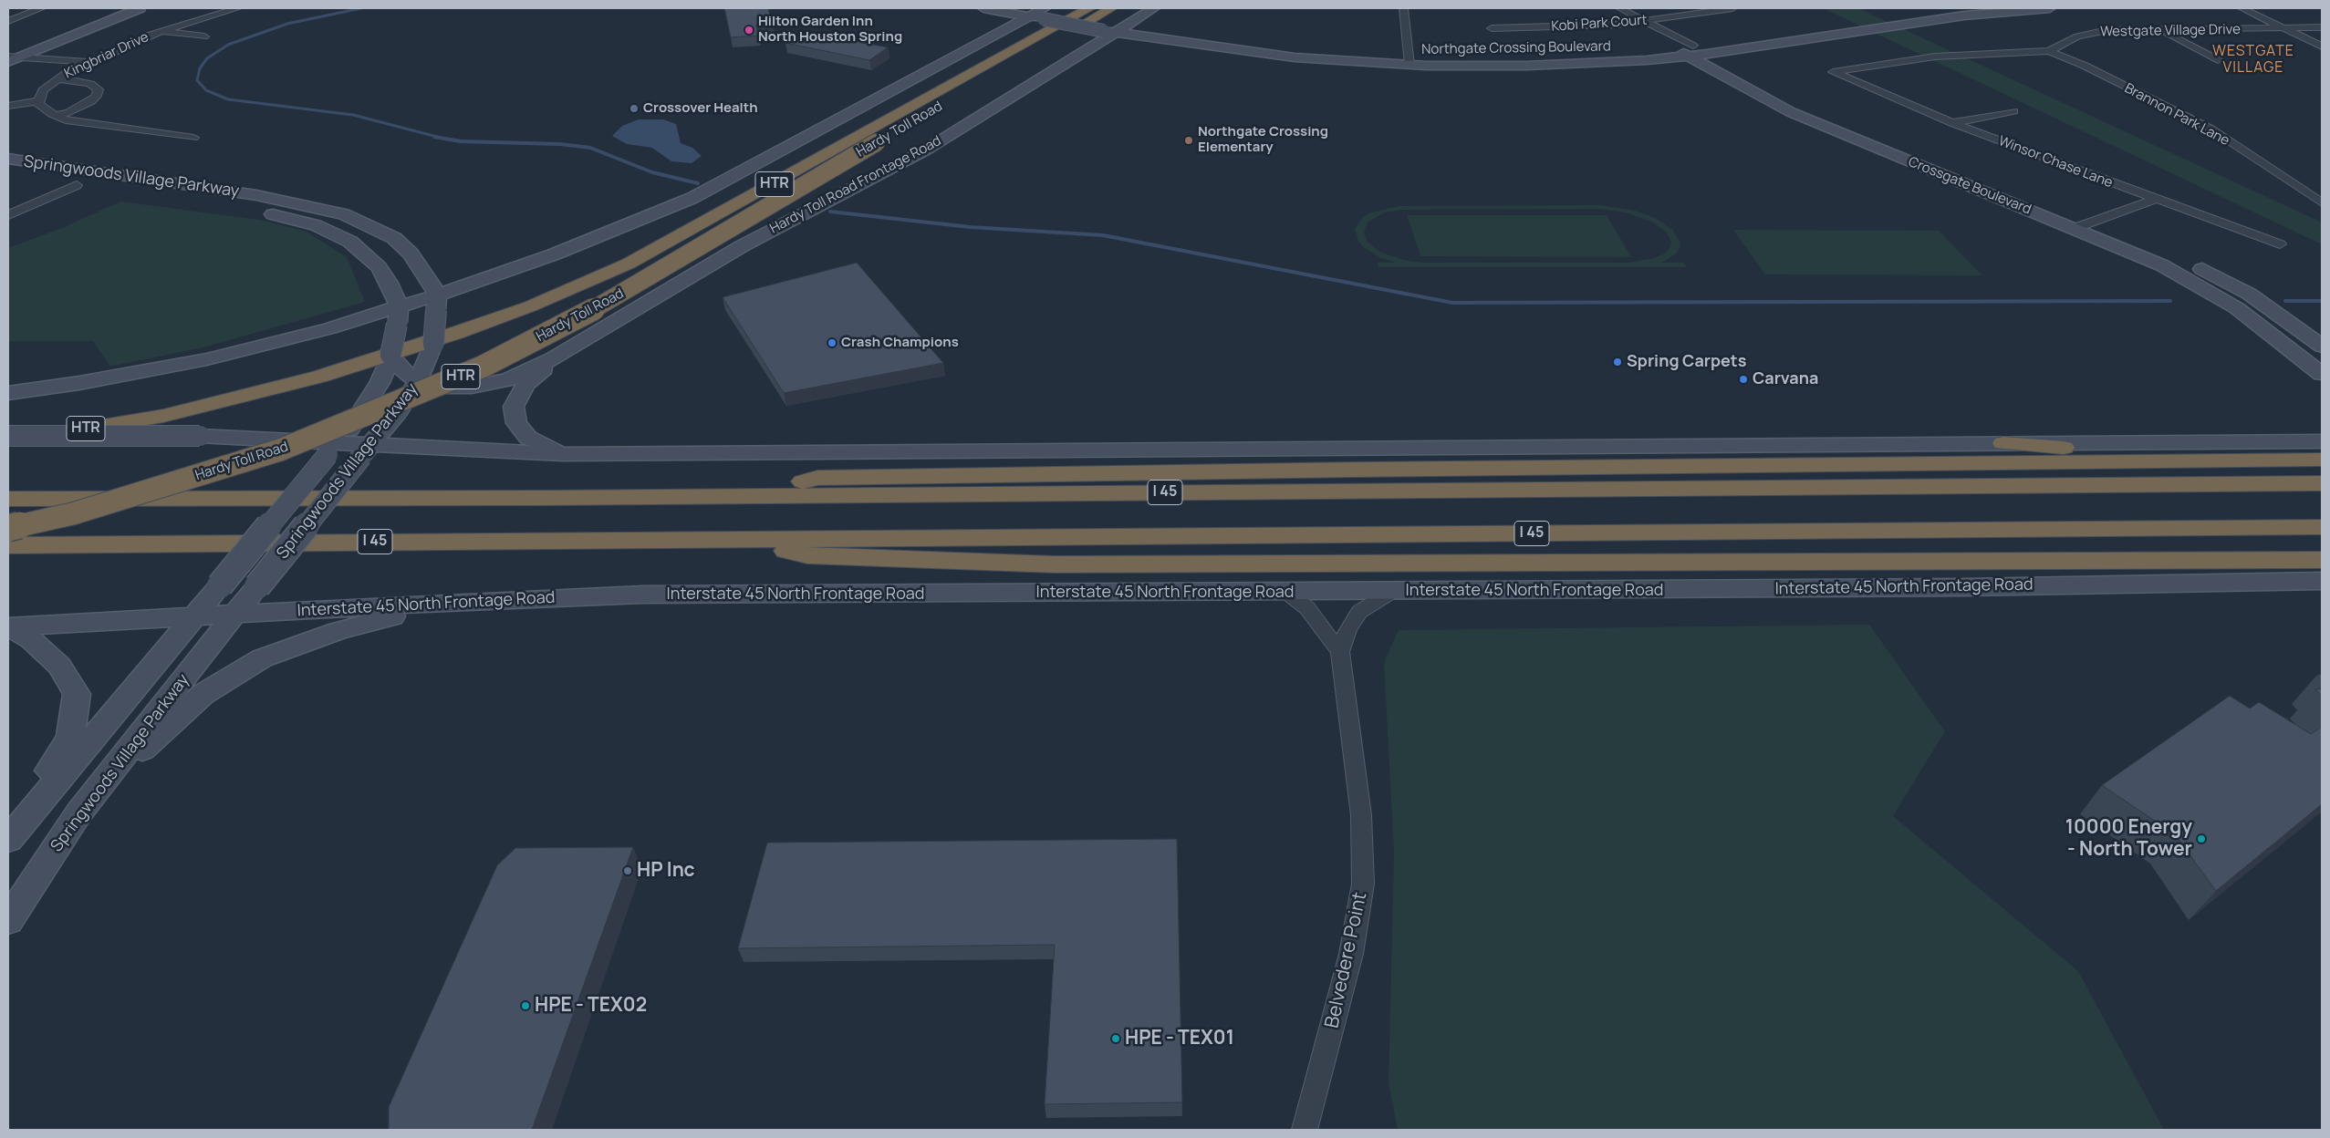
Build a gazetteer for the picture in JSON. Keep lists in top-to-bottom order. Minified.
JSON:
{"streets":{"highway":["Hardy Toll Road","HTR","I 45"],"main road":["Northgate Crossing Boulevard","Springwoods Village Parkway","Hardy Toll Road Frontage Road","Crossgate Boulevard","Interstate 45 North Frontage Road"],"street":["Kobi Park Court","Westgate Village Drive","Kingbriar Drive","Brannon Park Lane","Winsor Chase Lane","Belvedere Point"]},"crossings":[["Kobi Park Court","Crossgate Boulevard"],["Westgate Village Drive","Brannon Park Lane"],["Westgate Village Drive","Winsor Chase Lane"],["Northgate Crossing Boulevard","Hardy Toll Road Frontage Road"],["Northgate Crossing Boulevard","Crossgate Boulevard"],["Springwoods Village Parkway","Interstate 45 North Frontage Road"],["Interstate 45 North Frontage Road","Belvedere Point"]],"districts":["WESTGATE VILLAGE"],"places":["Hilton Garden Inn North Houston Spring","Crossover Health","Northgate Crossing Elementary","Crash Champions","Spring Carpets","Carvana","10000 Energy - North Tower","HP Inc","HPE - TEX02","HPE - TEX01"]}
